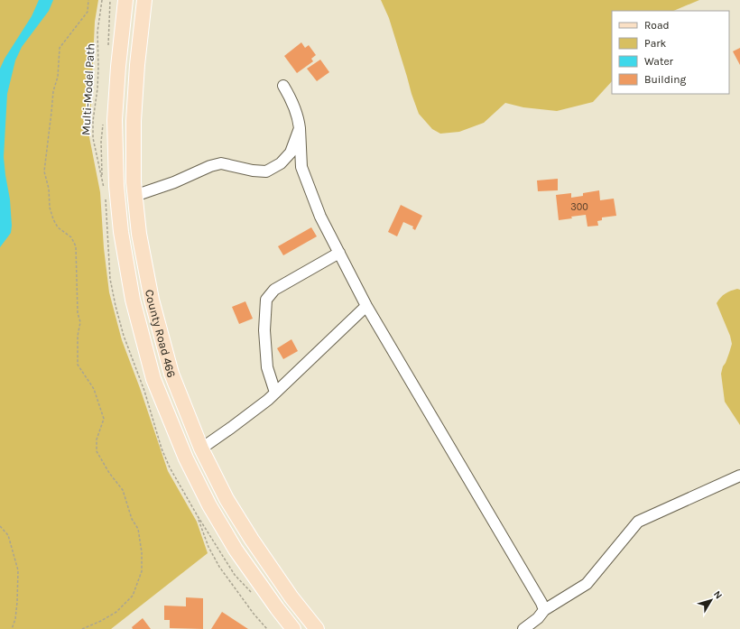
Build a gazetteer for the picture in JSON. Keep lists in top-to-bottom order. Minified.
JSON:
{"streets":{"main road":["County Road 466"],"path":["Multi-Model Path"]},"house_numbers":["300"],"legend":["Road","Park","Water","Building"],"north":"top right"}
